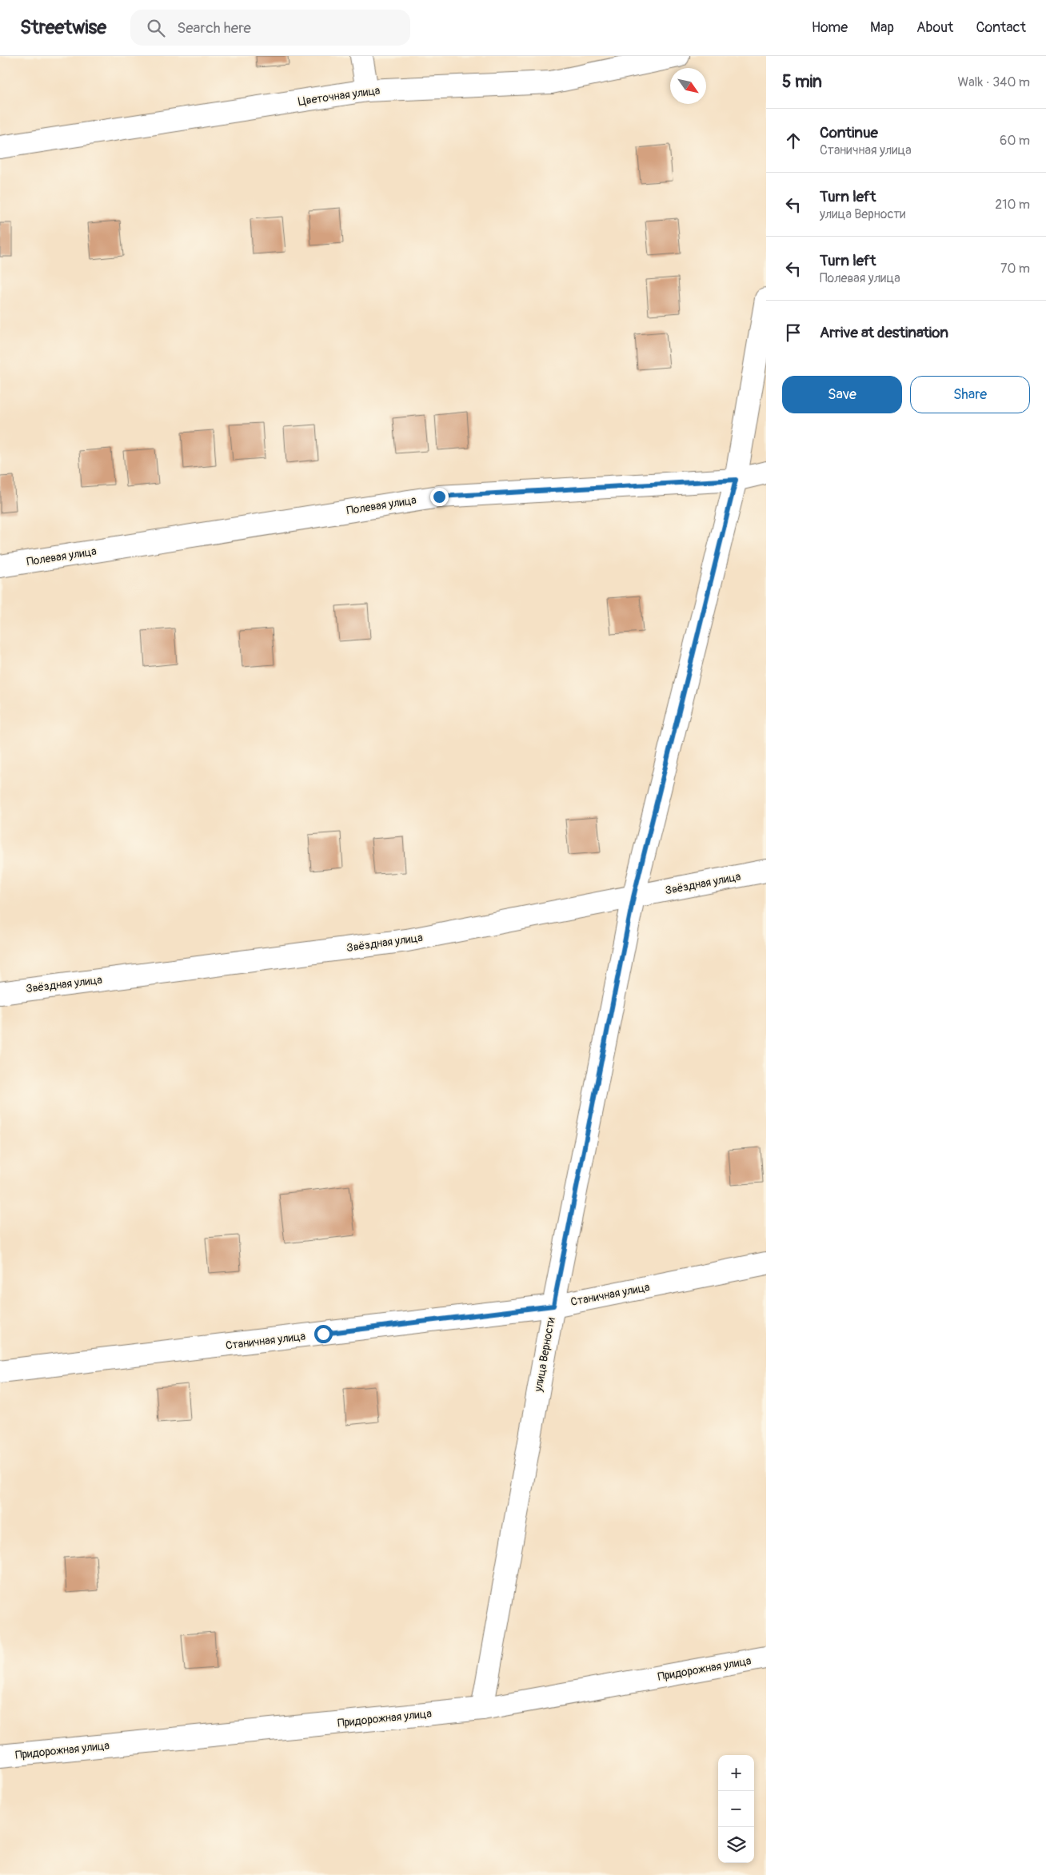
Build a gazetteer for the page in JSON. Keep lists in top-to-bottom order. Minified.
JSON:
{"streets":{"street":["Цветочная улица","Полевая улица","Звёздная улица","Станичная улица","улица Верности","Придорожная улица"]},"crossings":[["Полевая улица","улица Верности"],["Звёздная улица","улица Верности"],["Станичная улица","улица Верности"],["улица Верности","Придорожная улица"]],"north":"bottom right","page":{"header":"Streetwise","search":"Search here","nav":["Home","Map","About","Contact"],"heading":["5 min","Walk · 340 m"],"list":[["Continue","Станичная улица","60 m"],["Turn left","улица Верности","210 m"],["Turn left","Полевая улица","70 m"],"Arrive at destination"],"buttons":["Save","Share"],"map_buttons":["+","−"]}}
